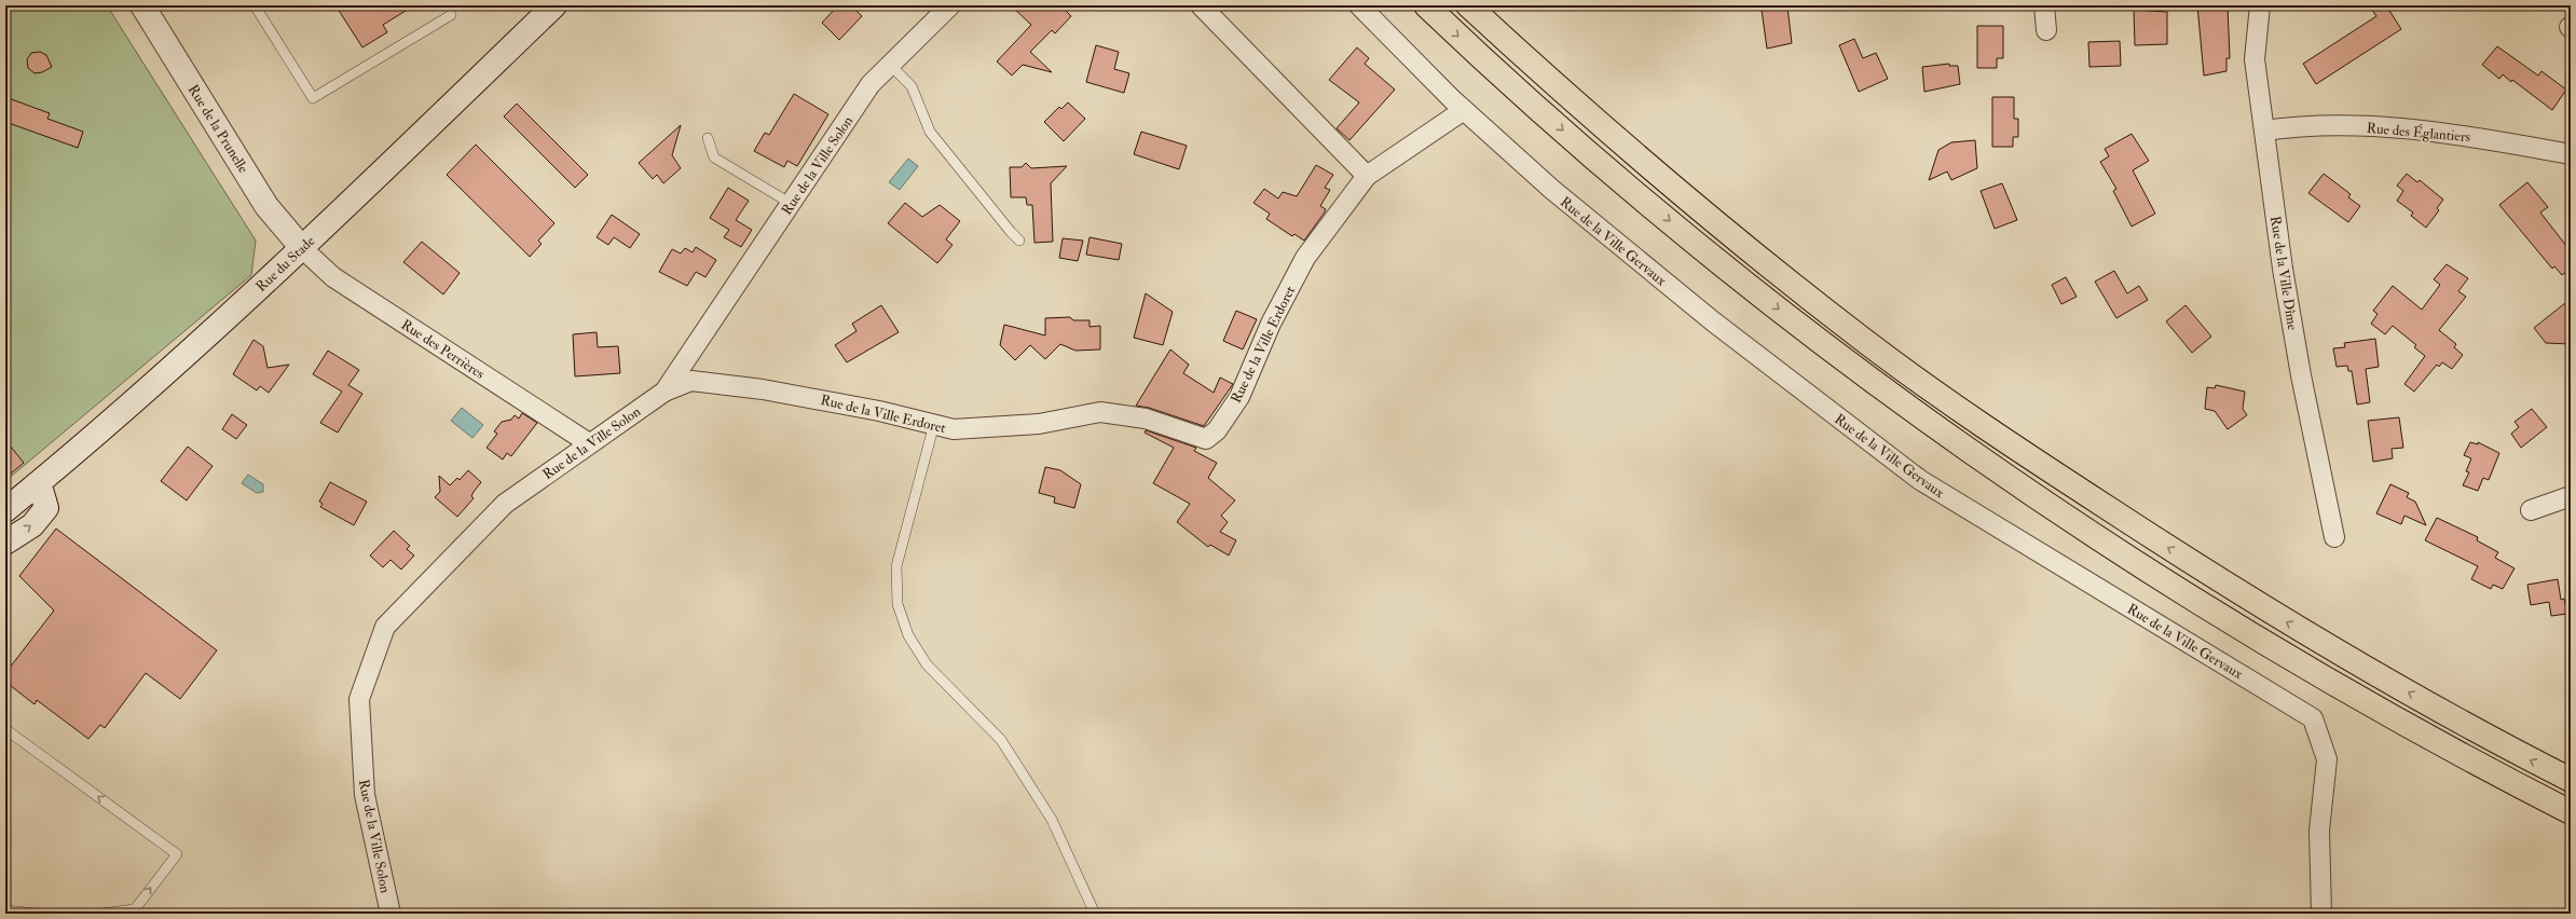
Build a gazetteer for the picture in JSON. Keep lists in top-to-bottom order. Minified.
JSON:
{"streets":{"main road":["Rue de la Prunelle","Rue du Stade"],"street":["Rue des Églantiers","Rue de la Ville Solon","Rue de la Ville Gervaux","Rue de la Ville Dîme","Rue de la Ville Erdoret","Rue des Perrières"]},"crossings":[["Rue de la Prunelle","Rue du Stade"],["Rue de la Prunelle","Rue des Perrières"],["Rue des Églantiers","Rue de la Ville Dîme"],["Rue de la Ville Solon","Rue de la Ville Erdoret"],["Rue de la Ville Solon","Rue des Perrières"],["Rue de la Ville Gervaux","Rue de la Ville Erdoret"],["Rue du Stade","Rue des Perrières"]]}
